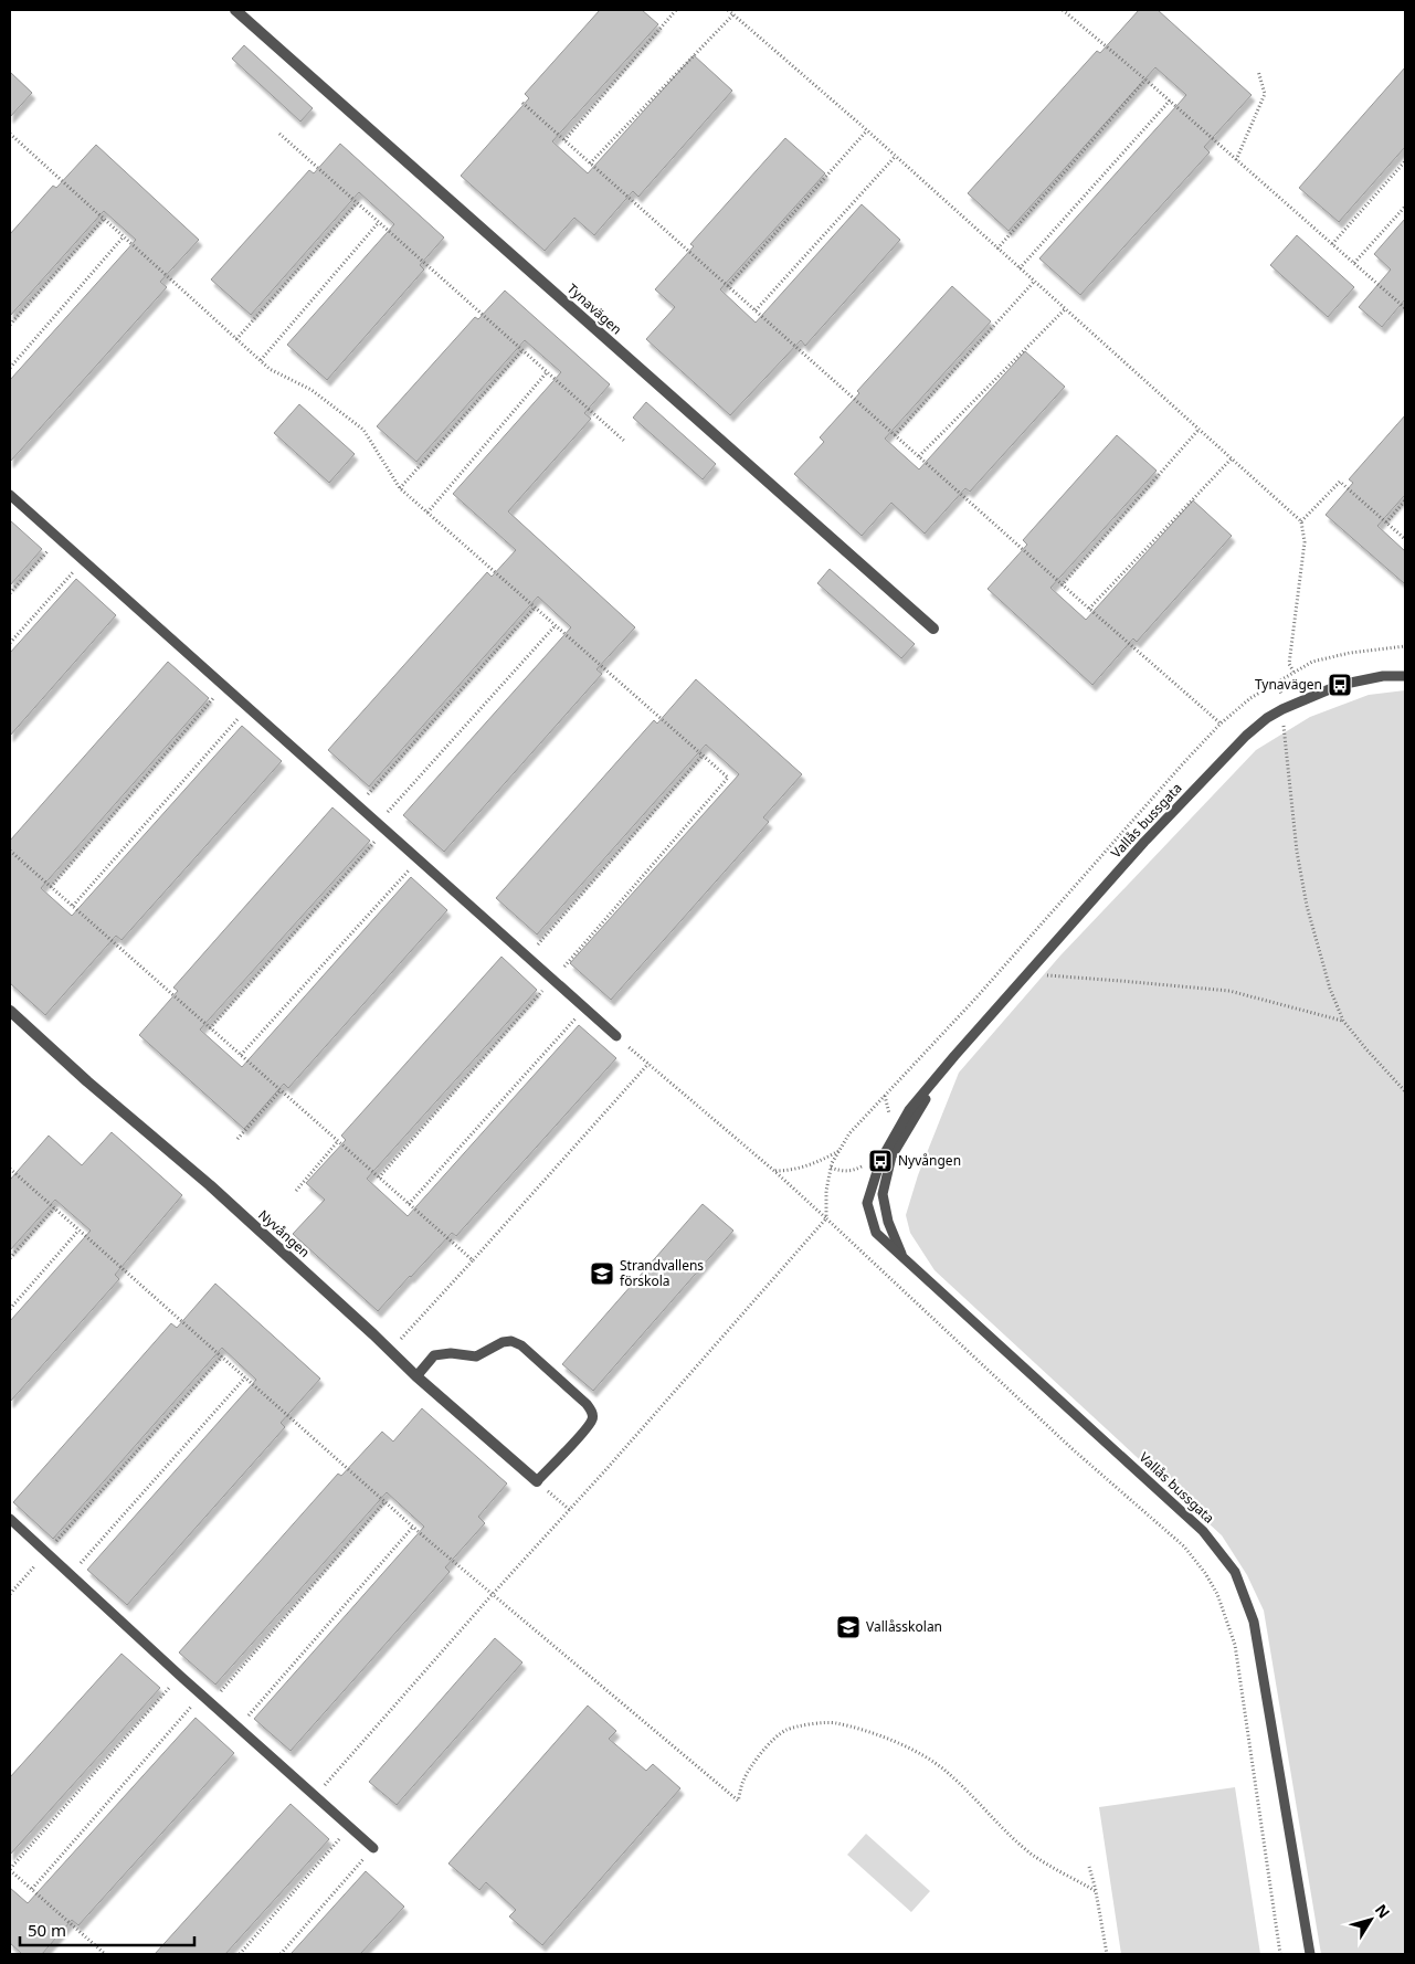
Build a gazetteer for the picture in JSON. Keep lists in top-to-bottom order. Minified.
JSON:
{"streets":{"street":["Tynavägen","Nyvången"],"lane":["Vallås bussgata"]},"places":{"bus stop":["Tynavägen","Nyvången"],"school or university":["Strandvallens förskola","Vallåsskolan"]},"scale_bar":"50 m","north":"top right"}
